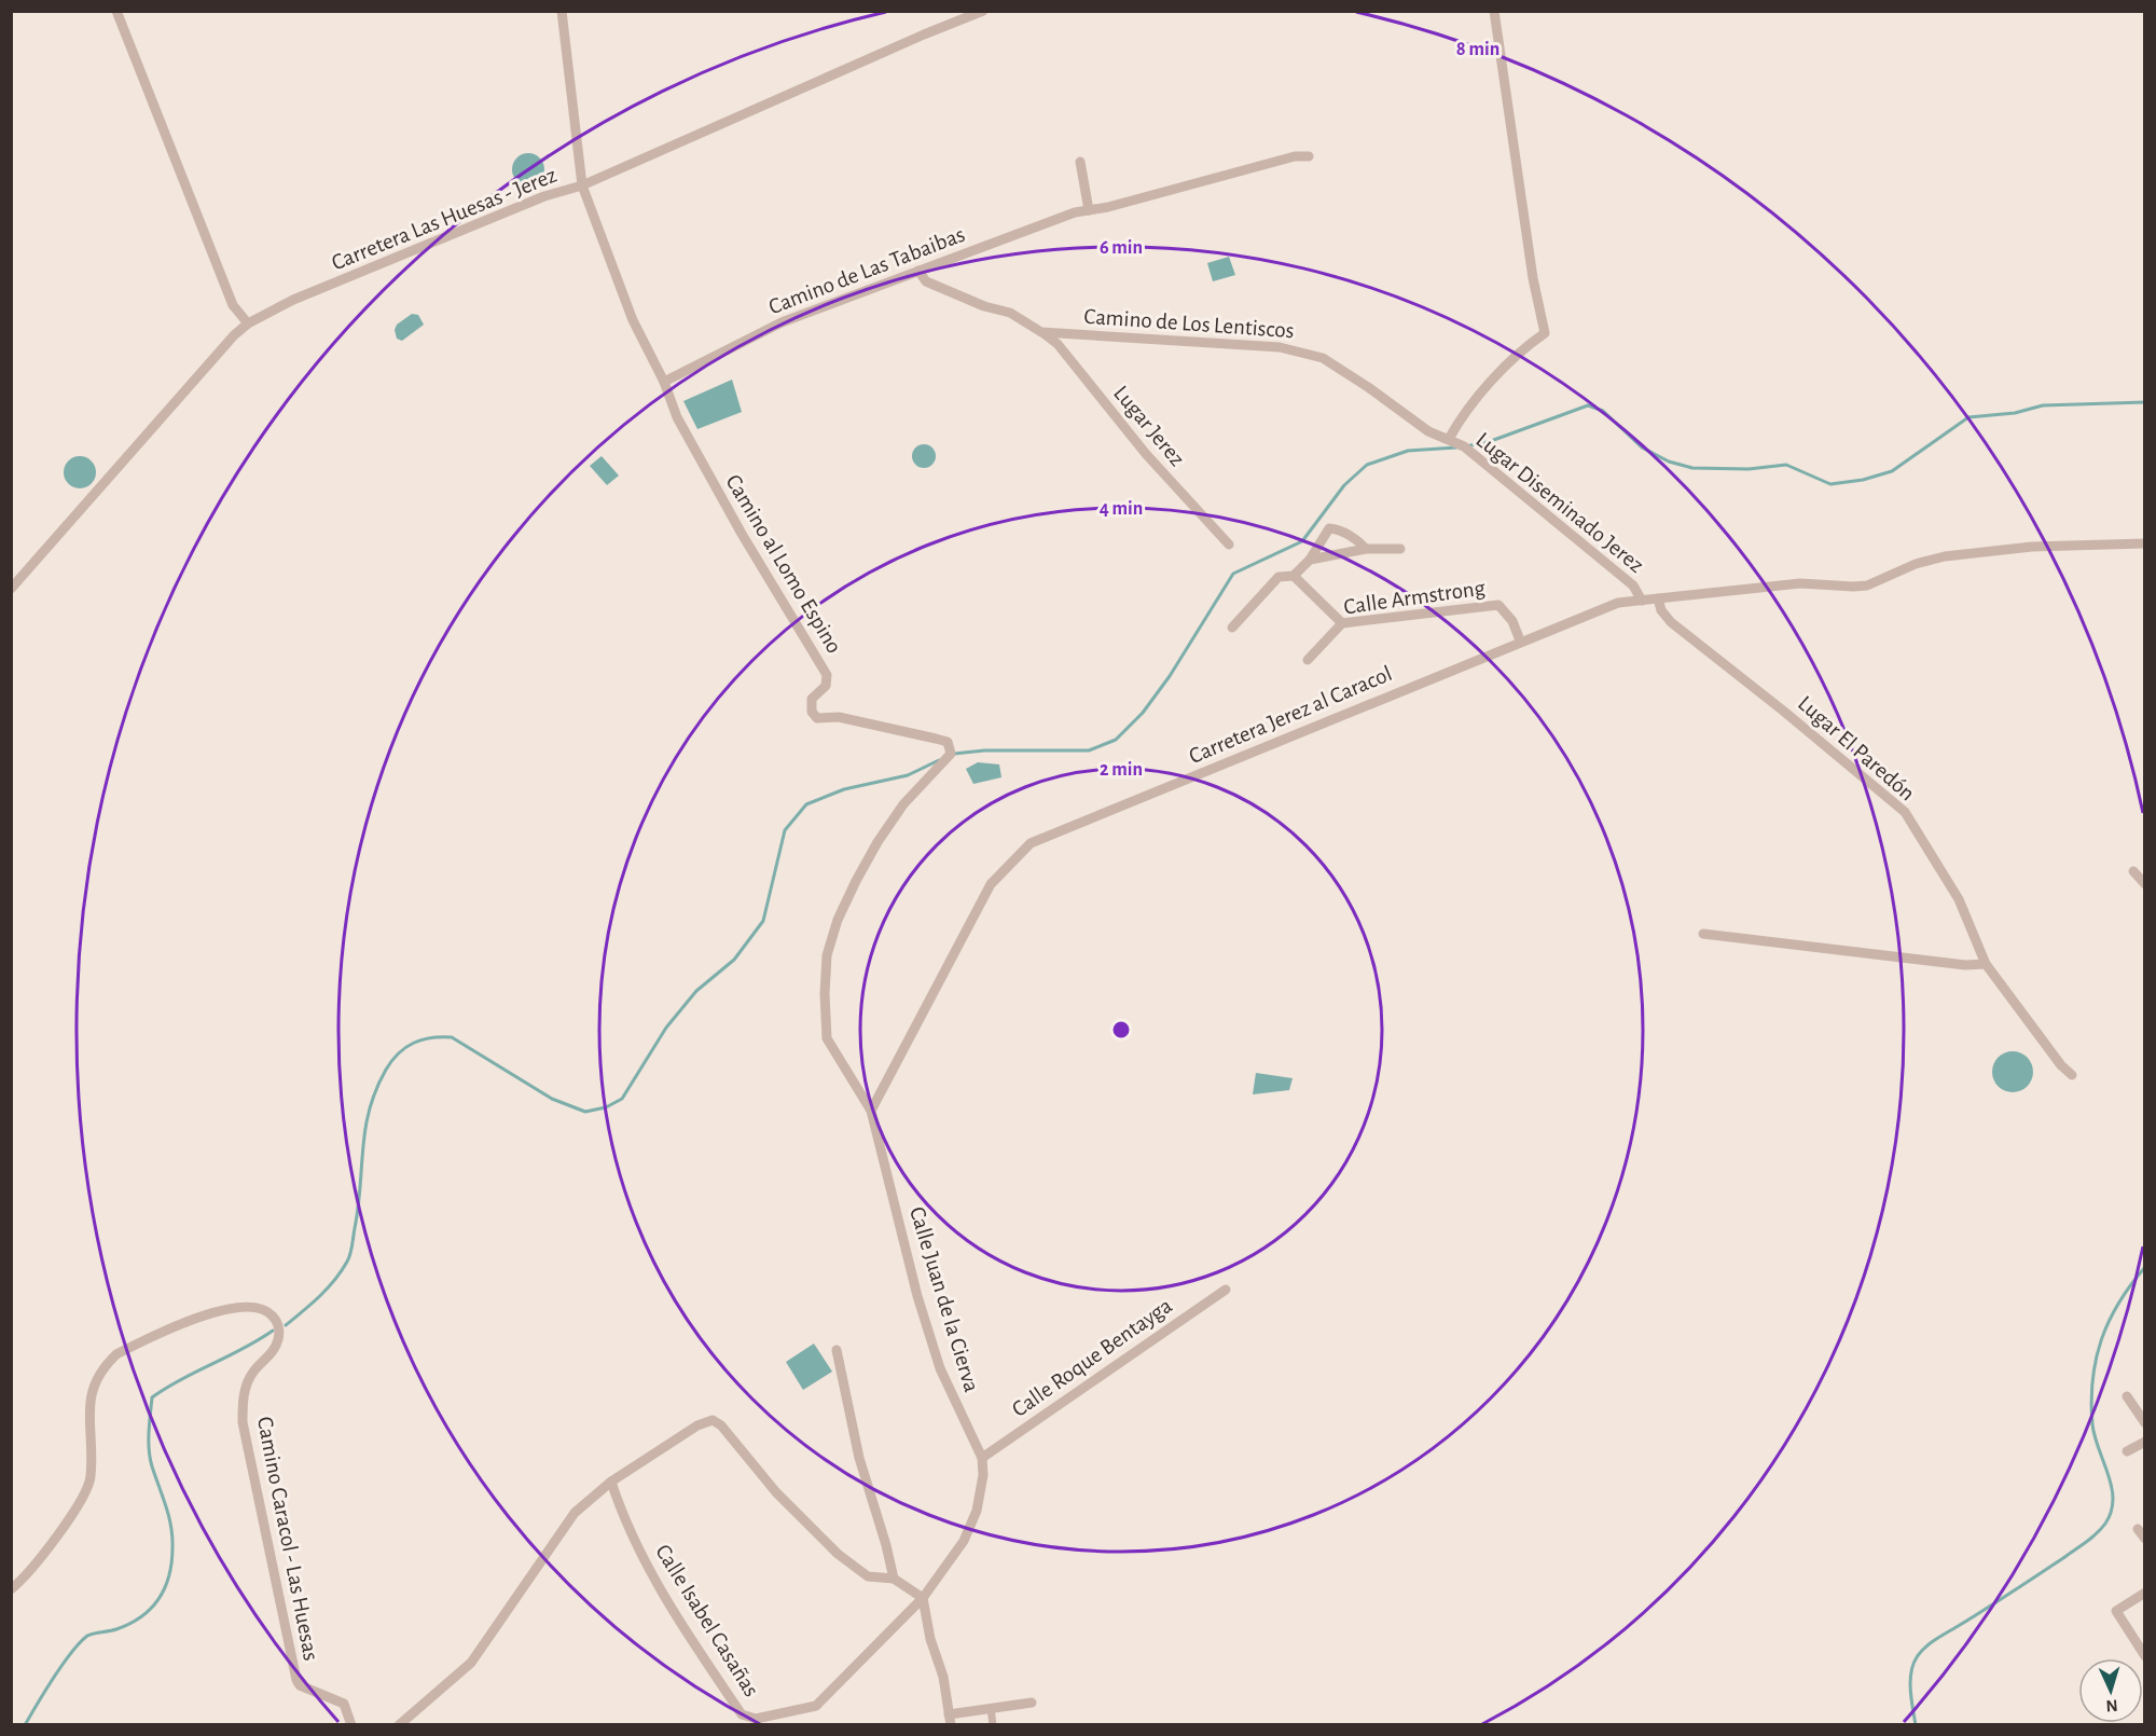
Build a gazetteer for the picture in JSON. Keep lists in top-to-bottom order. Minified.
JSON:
{"streets":{"street":["Carretera Las Huesas - Jerez","Camino de Las Tabaibas","Camino de Los Lentiscos","Lugar Jerez","Lugar Diseminado Jerez","Camino al Lomo Espino","Calle Armstrong","Carretera Jerez al Caracol","Lugar El Paredón","Calle Juan de la Cierva","Calle Roque Bentayga","Camino Caracol - Las Huesas","Calle Isabel Casañas"]},"crossings":[["Carretera Las Huesas - Jerez","Camino al Lomo Espino"],["Camino de Las Tabaibas","Camino de Los Lentiscos"],["Camino de Las Tabaibas","Camino al Lomo Espino"],["Camino de Los Lentiscos","Lugar Jerez"],["Camino de Los Lentiscos","Lugar Diseminado Jerez"],["Lugar Diseminado Jerez","Carretera Jerez al Caracol"],["Camino al Lomo Espino","Carretera Jerez al Caracol"],["Camino al Lomo Espino","Calle Juan de la Cierva"],["Calle Armstrong","Carretera Jerez al Caracol"],["Carretera Jerez al Caracol","Lugar El Paredón"],["Carretera Jerez al Caracol","Calle Juan de la Cierva"],["Calle Juan de la Cierva","Calle Roque Bentayga"],["Calle Juan de la Cierva","Calle Isabel Casañas"]],"north":"bottom","rings":["8 min","6 min","4 min","2 min"]}
